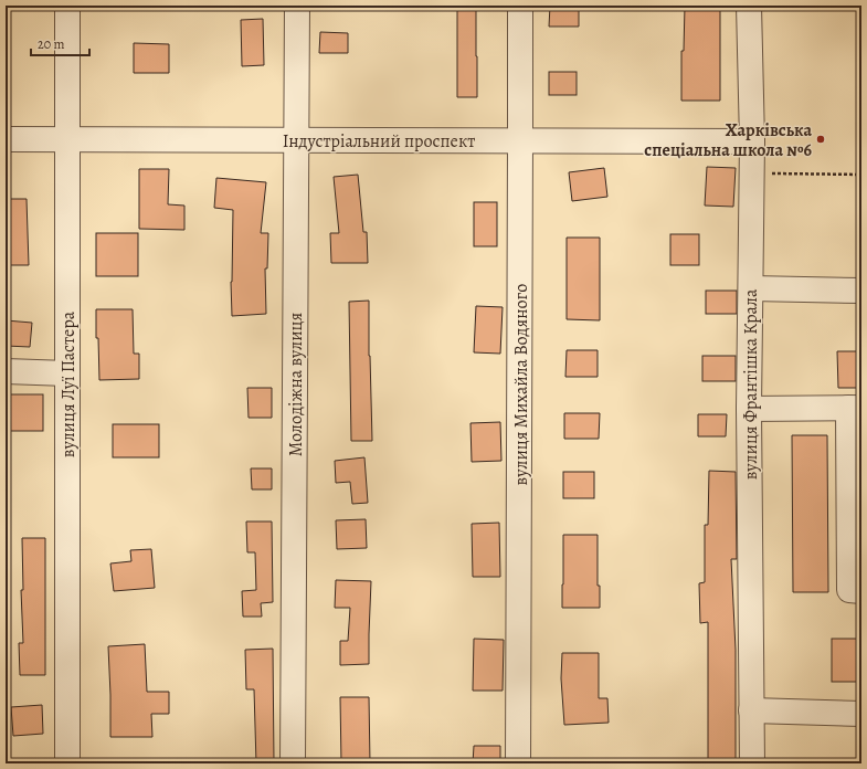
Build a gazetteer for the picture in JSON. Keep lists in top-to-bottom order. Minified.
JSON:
{"streets":{"street":["Індустріальний проспект","вулиця Луї Пастера","Молодіжна вулиця","вулиця Михайла Водяного","вулиця Франтішка Крала"]},"crossings":[["Індустріальний проспект","вулиця Луї Пастера"],["Індустріальний проспект","Молодіжна вулиця"],["Індустріальний проспект","вулиця Михайла Водяного"],["Індустріальний проспект","вулиця Франтішка Крала"]],"places":["Харківська спеціальна школа №6"],"scale_bar":"20 m"}
